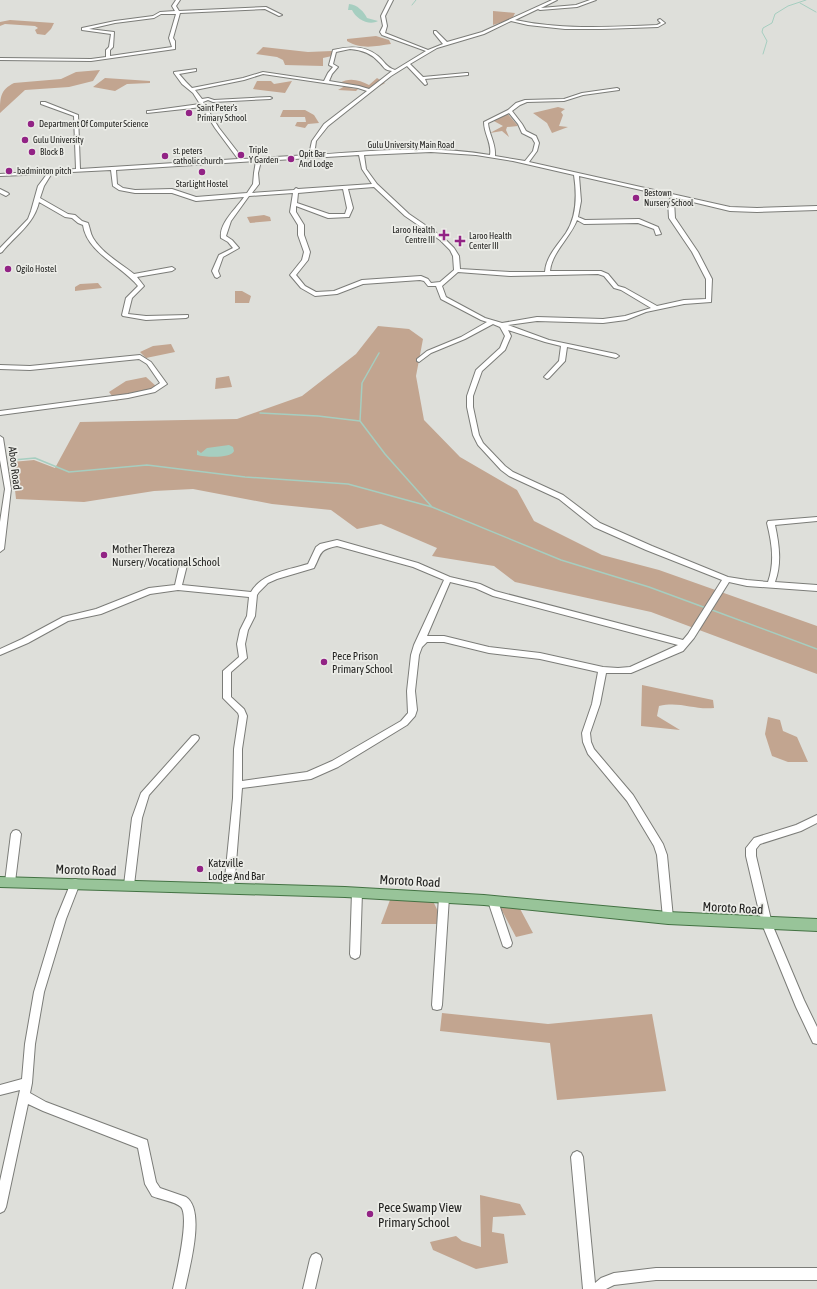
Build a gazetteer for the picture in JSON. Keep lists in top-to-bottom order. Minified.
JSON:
{"streets":{"main road":["Moroto Road"],"street":["Gulu University Main Road","Aboo Road"]},"places":{"other":["Saint Peter's Primary School","Department Of Computer Science","Gulu University","Block B","Triple Y Garden","st. peters catholic church","Opit Bar And Lodge","badminton pitch","StarLight Hostel","Bestown Nursery School","Ogilo Hostel","Mother Thereza Nursery/Vocational School","Pece Prison Primary School","Katzville Lodge And Bar","Pece Swamp View Primary School"],"health":["Laroo Health Centre III","Laroo Health Center III"]}}
